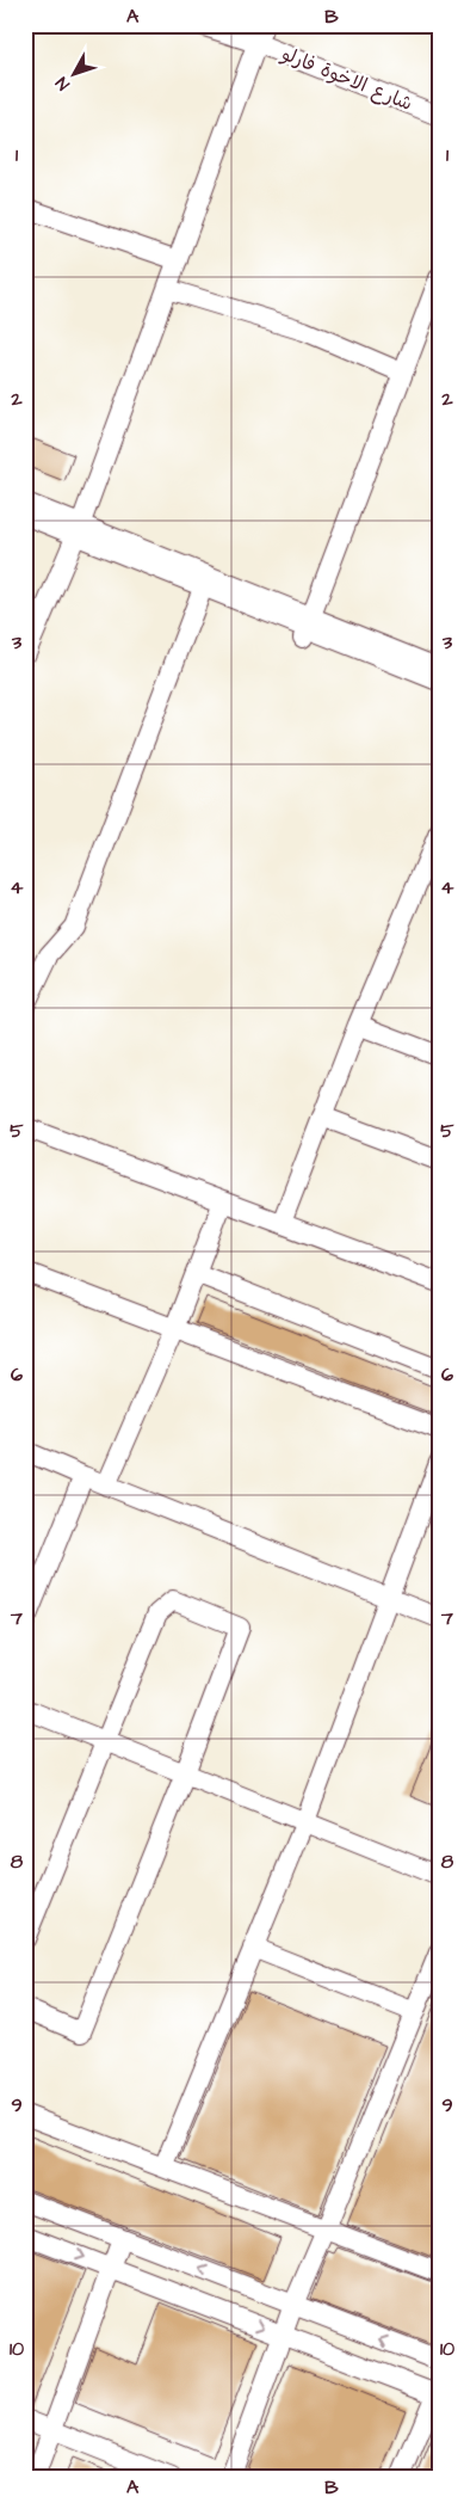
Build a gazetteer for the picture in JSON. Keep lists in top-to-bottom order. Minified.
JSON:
{"streets":{"street":["شارع الاخوة فارلو"]},"north":"bottom left","grid":{"columns":["A","B"],"rows":["1","2","3","4","5","6","7","8","9","10"]}}
